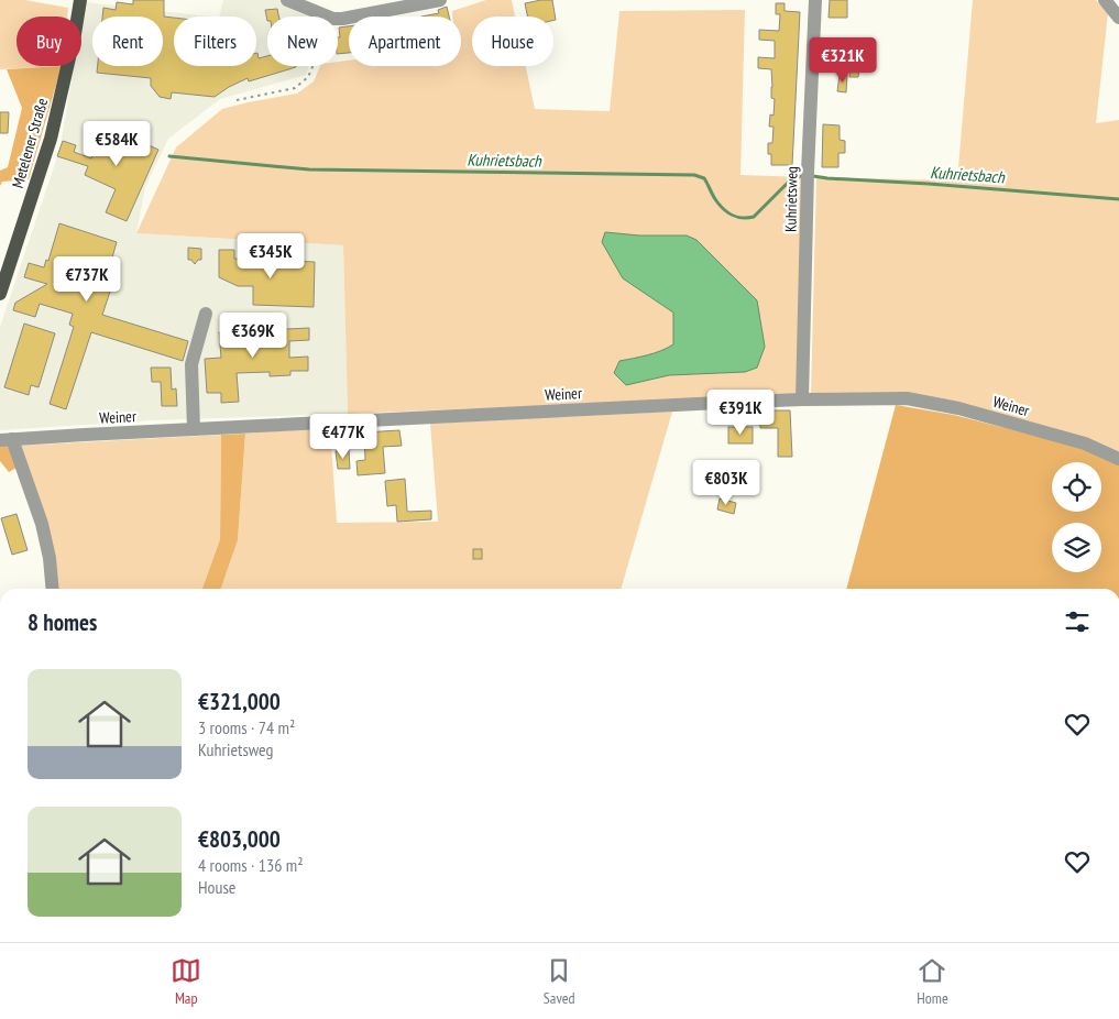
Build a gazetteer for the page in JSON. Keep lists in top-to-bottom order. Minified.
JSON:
{"streets":{"main road":["Metelener Straße"],"street":["Kuhrietsweg","Weiner"]},"crossings":[["Kuhrietsweg","Weiner"]],"water":["Kuhrietsbach"],"page":{"chip":["Buy","Rent","Filters","New","Apartment","House"],"price":["€321K","€584K","€345K","€737K","€369K","€391K","€477K","€803K"],"heading":"8 homes","list":[{"name":"€321,000","note":"3 rooms · 74 m² · Kuhrietsweg"},{"name":"€803,000","note":"4 rooms · 136 m² · House"}],"tabs":["Map","Saved","Home"]}}
